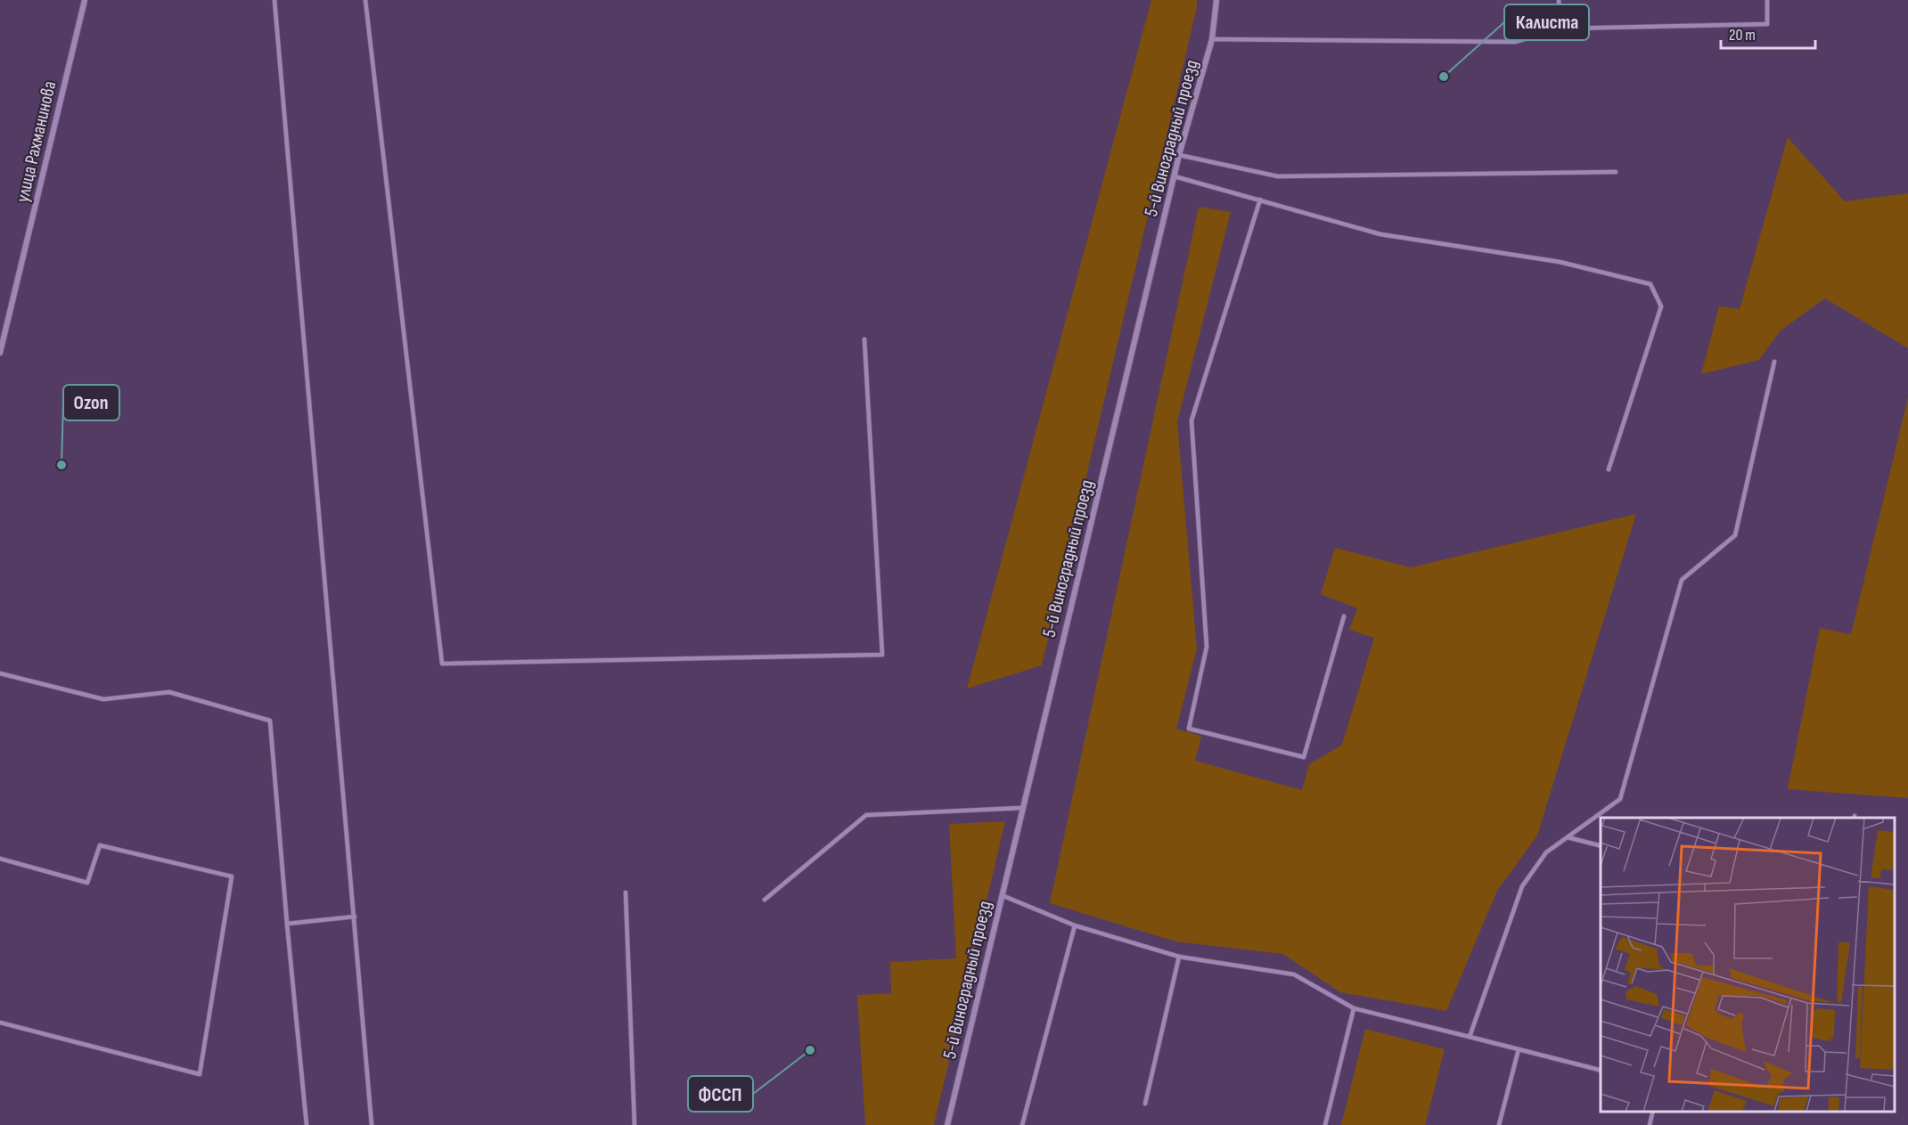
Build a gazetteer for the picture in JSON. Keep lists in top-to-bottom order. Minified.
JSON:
{"streets":{"street":["5-й Виноградный проезд","улица Рахманинова"]},"places":["Калиста","Ozon","ФССП"],"scale_bar":"20 m"}
